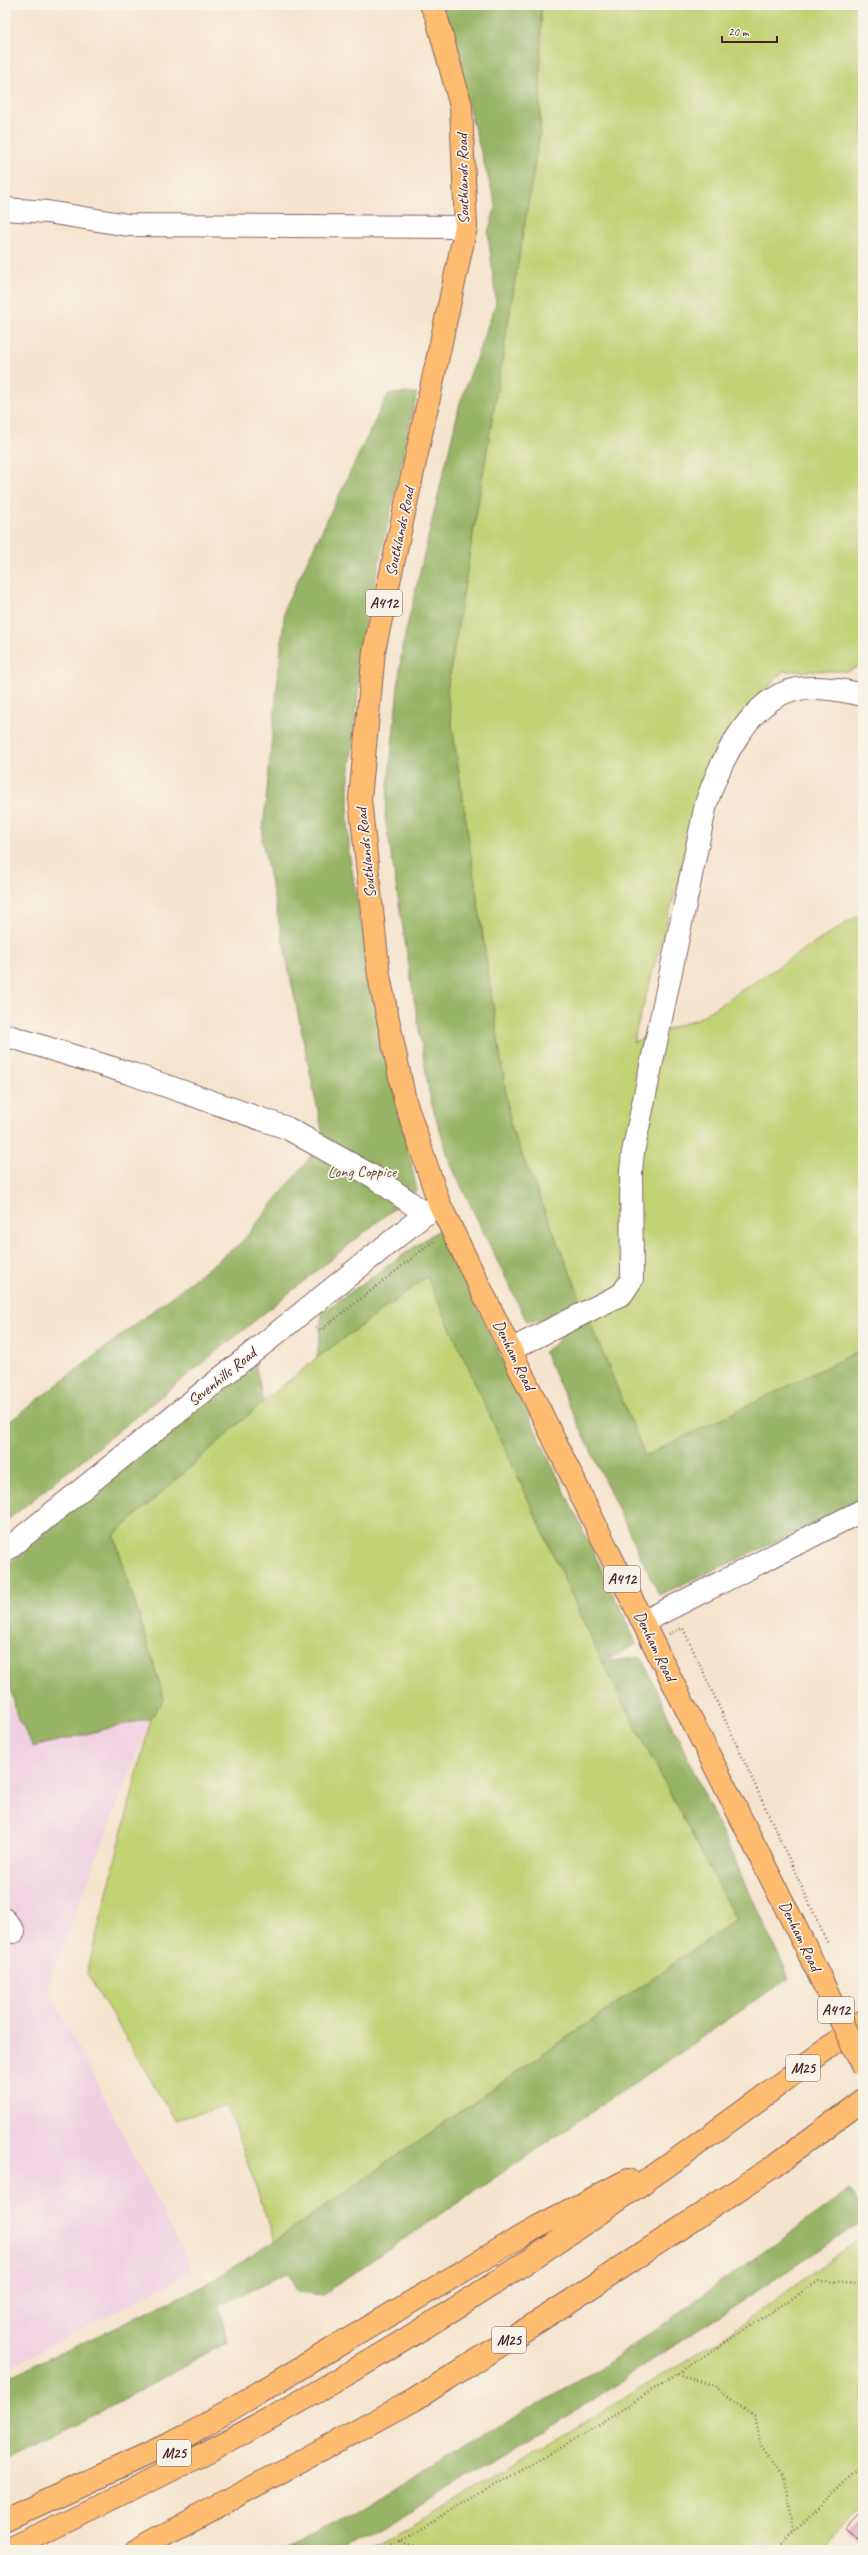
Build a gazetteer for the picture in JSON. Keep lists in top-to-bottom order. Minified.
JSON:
{"streets":{"main road":["Southlands Road","A412","Denham Road","M25"],"street":["Sevenhills Road"]},"crossings":[["Southlands Road","Denham Road"],["Southlands Road","Sevenhills Road"],["Denham Road","Sevenhills Road"]],"parks":["Long Coppice"],"scale_bar":"20 m"}
